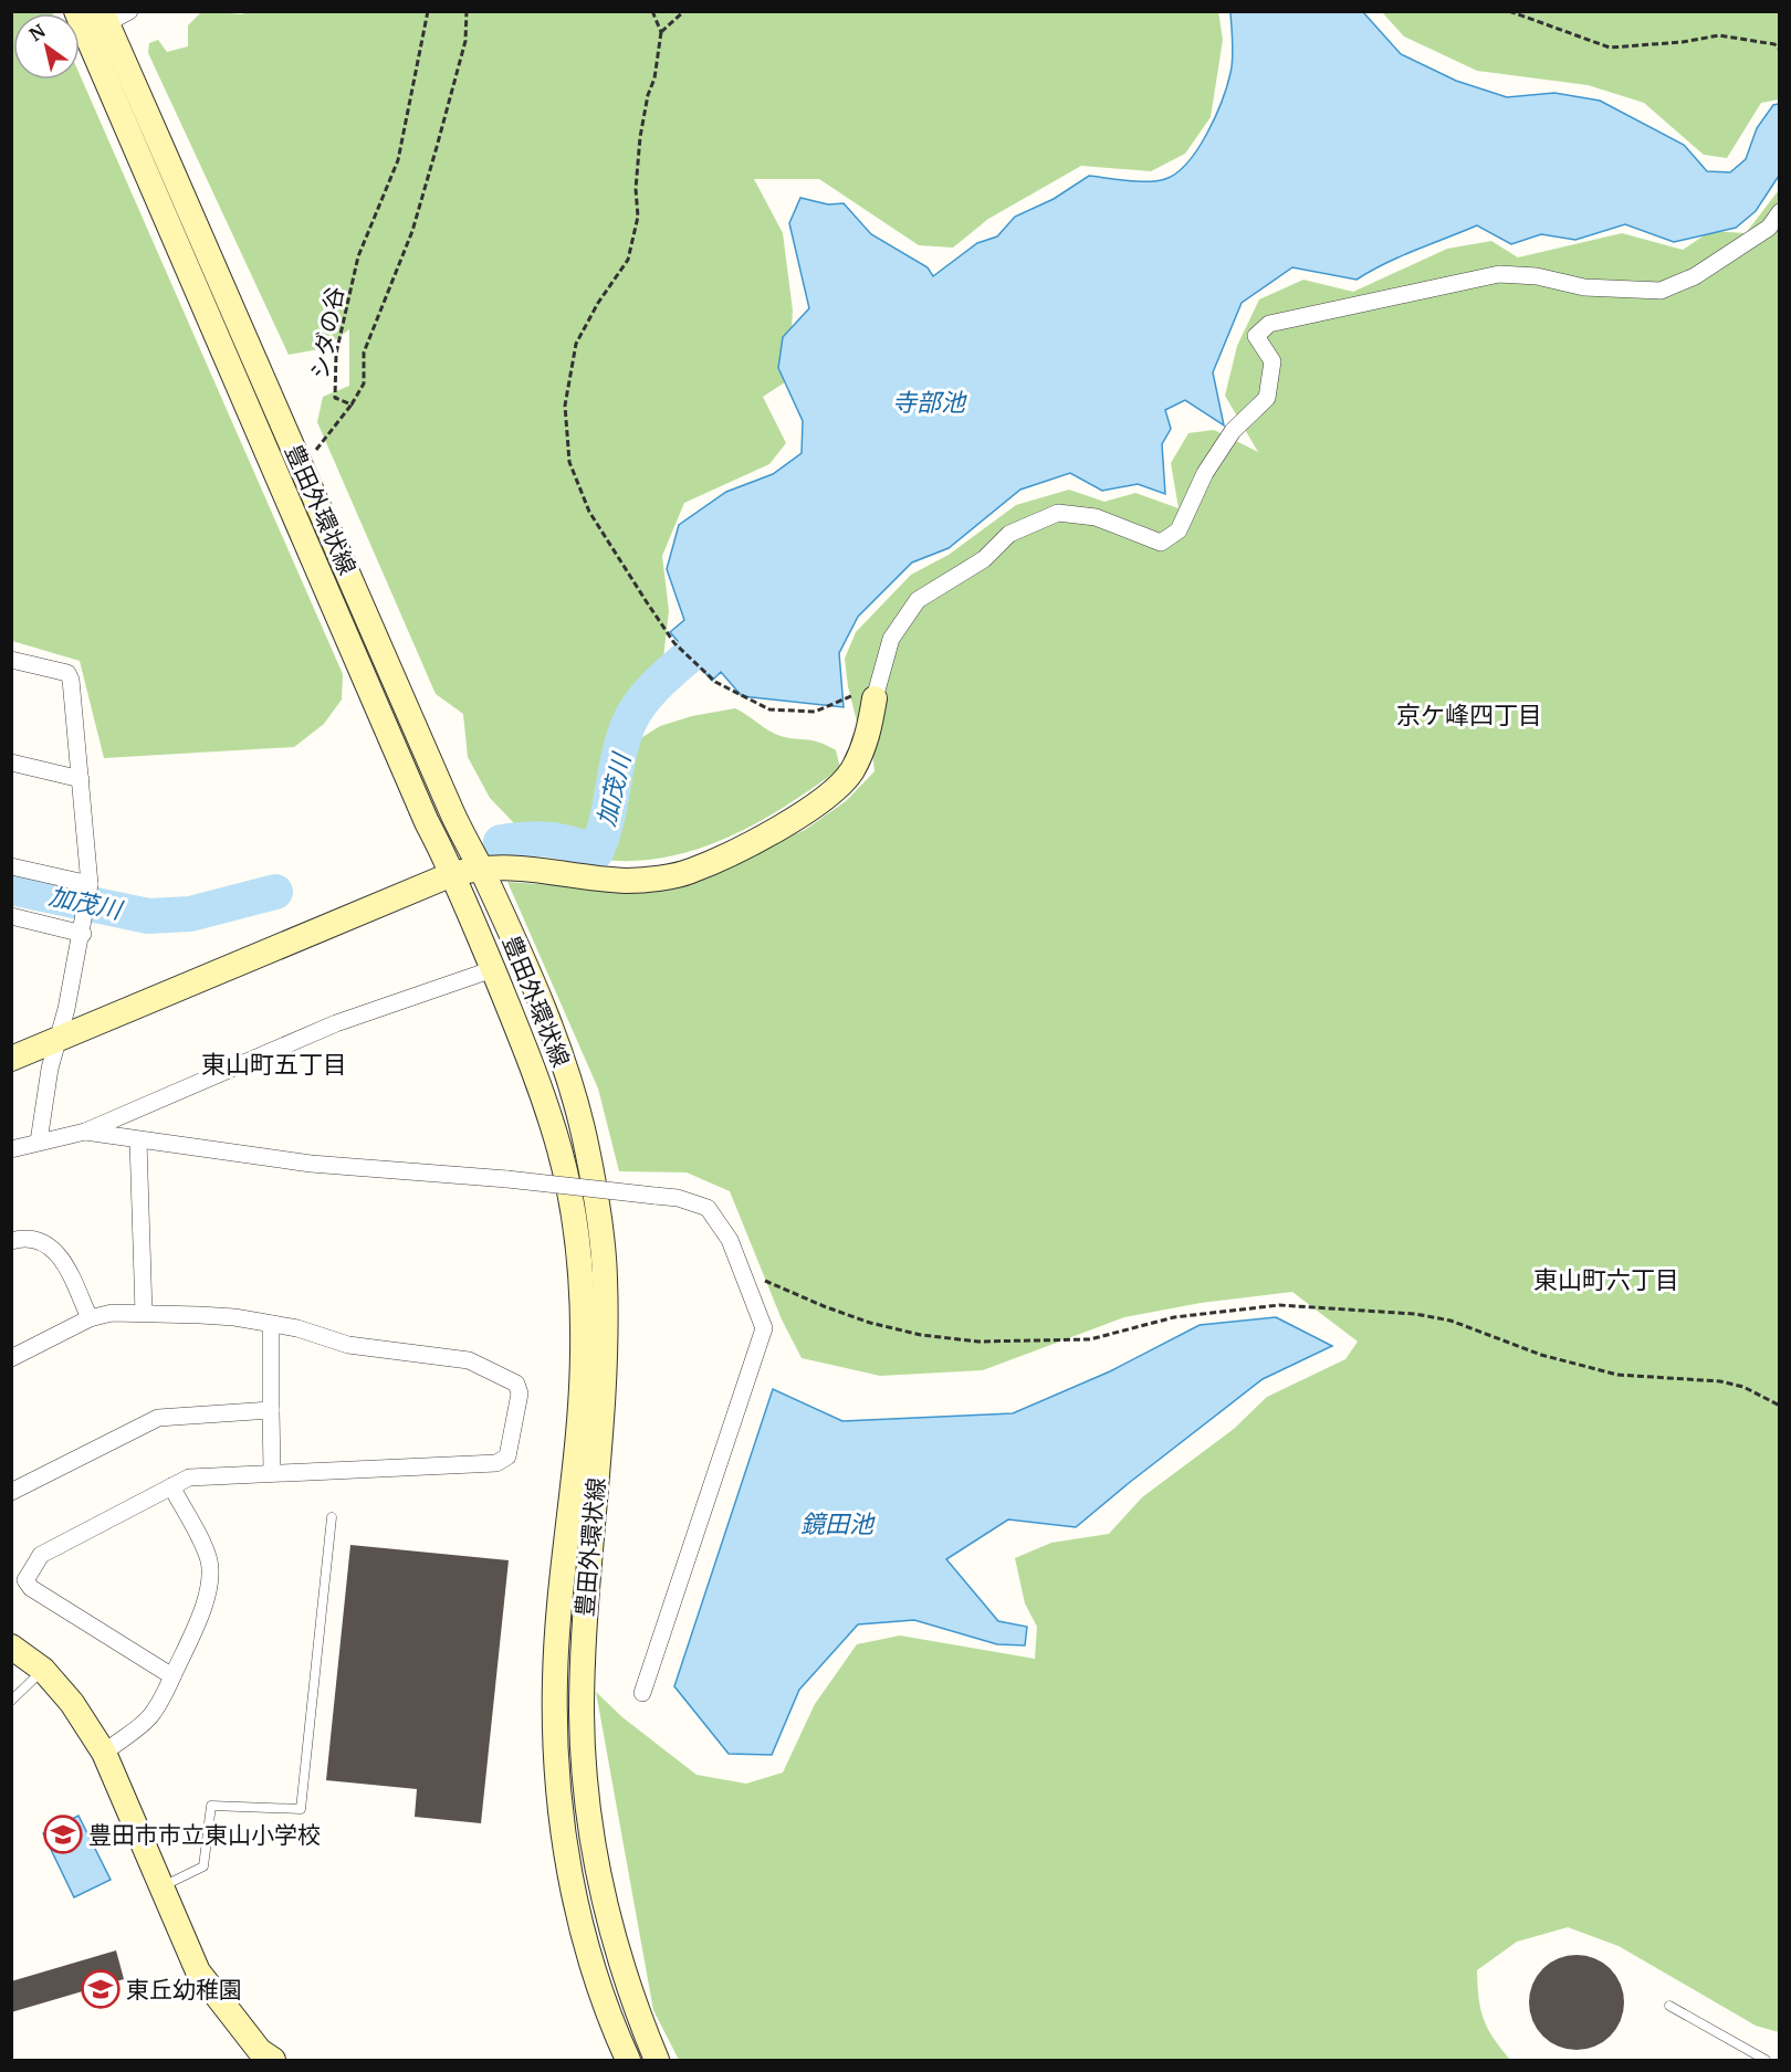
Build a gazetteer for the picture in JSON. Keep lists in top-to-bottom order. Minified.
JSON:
{"streets":{"street":["豊田外環状線"],"path":["シダの谷"]},"districts":["京ケ峰四丁目","東山町五丁目","東山町六丁目"],"water":["寺部池","加茂川","鏡田池"],"places":{"school or university":["豊田市市立東山小学校","東丘幼稚園"]},"north":"top left"}
